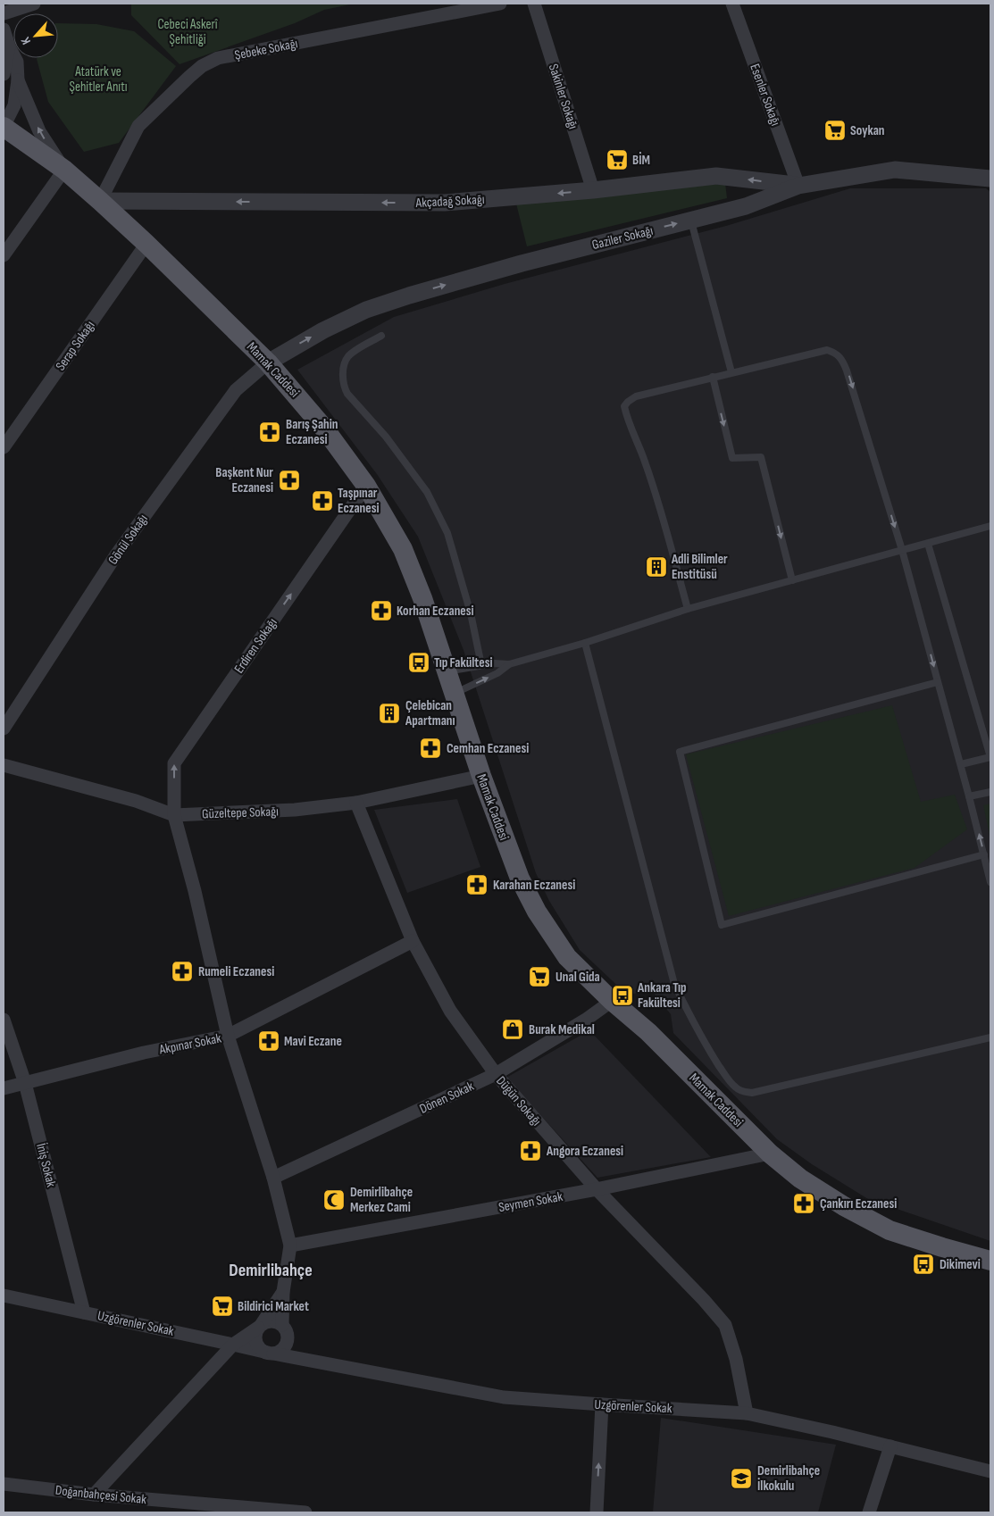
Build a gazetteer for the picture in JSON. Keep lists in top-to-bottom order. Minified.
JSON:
{"streets":{"main road":["Mamak Caddesi"],"street":["Şebeke Sokağı","Esenler Sokağı","Sakinler Sokağı","Akçadağ Sokağı","Gaziler Sokağı","Serap Sokağı","Gönül Sokağı","Erdiren Sokağı","Güzeltepe Sokağı","Akpınar Sokak","Dönen Sokak","Düğün Sokağı","İniş Sokak","Seymen Sokak","Uzgörenler Sokak","Doğanbahçesi Sokak"]},"crossings":[["Şebeke Sokağı","Akçadağ Sokağı"],["Şebeke Sokağı","Mamak Caddesi"],["Esenler Sokağı","Akçadağ Sokağı"],["Esenler Sokağı","Gaziler Sokağı"],["Sakinler Sokağı","Akçadağ Sokağı"],["Akçadağ Sokağı","Gaziler Sokağı"],["Akçadağ Sokağı","Mamak Caddesi"],["Gaziler Sokağı","Mamak Caddesi"],["Gaziler Sokağı","Gönül Sokağı"],["Serap Sokağı","Mamak Caddesi"],["Mamak Caddesi","Gönül Sokağı"],["Mamak Caddesi","Erdiren Sokağı"],["Mamak Caddesi","Güzeltepe Sokağı"],["Mamak Caddesi","Dönen Sokak"],["Mamak Caddesi","Seymen Sokak"],["Erdiren Sokağı","Güzeltepe Sokağı"],["Erdiren Sokağı","Akpınar Sokak"],["Erdiren Sokağı","Dönen Sokak"],["Erdiren Sokağı","Seymen Sokak"],["Güzeltepe Sokağı","Düğün Sokağı"],["Akpınar Sokak","Düğün Sokağı"],["Akpınar Sokak","İniş Sokak"],["Dönen Sokak","Düğün Sokağı"],["Düğün Sokağı","Seymen Sokak"],["Düğün Sokağı","Uzgörenler Sokak"],["İniş Sokak","Uzgörenler Sokak"]],"one_way":["Akçadağ Sokağı","Gaziler Sokağı","Erdiren Sokağı"],"districts":["Demirlibahçe"],"parks":["Cebeci Askerî Şehitliği","Atatürk ve Şehitler Anıtı"],"places":{"supermarket":["Soykan","BİM","Unal Gida","Bildirici Market"],"pharmacy":["Barış Şahin Eczanesi","Başkent Nur Eczanesi","Taşpınar Eczanesi","Korhan Eczanesi","Cemhan Eczanesi","Karahan Eczanesi","Rumeli Eczanesi","Mavi Eczane","Angora Eczanesi","Çankırı Eczanesi"],"building":["Adli Bilimler Enstitüsü","Çelebican Apartmanı"],"bus stop":["Tıp Fakültesi","Ankara Tıp Fakültesi","Dikimevi"],"shop":["Burak Medikal"],"mosque":["Demirlibahçe Merkez Cami"],"school or university":["Demirlibahçe İlkokulu"]},"north":"bottom left"}
